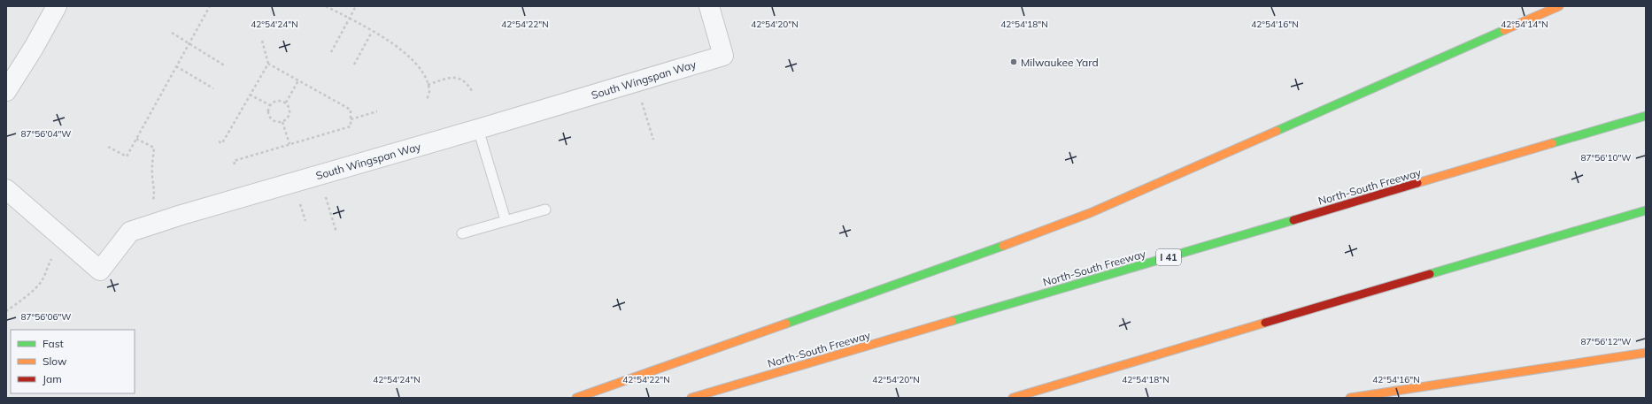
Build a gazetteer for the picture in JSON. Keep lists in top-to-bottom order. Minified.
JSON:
{"streets":{"highway":["North-South Freeway","I 41"],"street":["South Wingspan Way"]},"places":["Milwaukee Yard"],"legend":["Fast","Slow","Jam"],"coordinates":["42°54'24\"N","42°54'22\"N","42°54'20\"N","42°54'18\"N","42°54'16\"N","42°54'14\"N","87°56'04\"W","87°56'10\"W","87°56'06\"W","87°56'12\"W"]}
